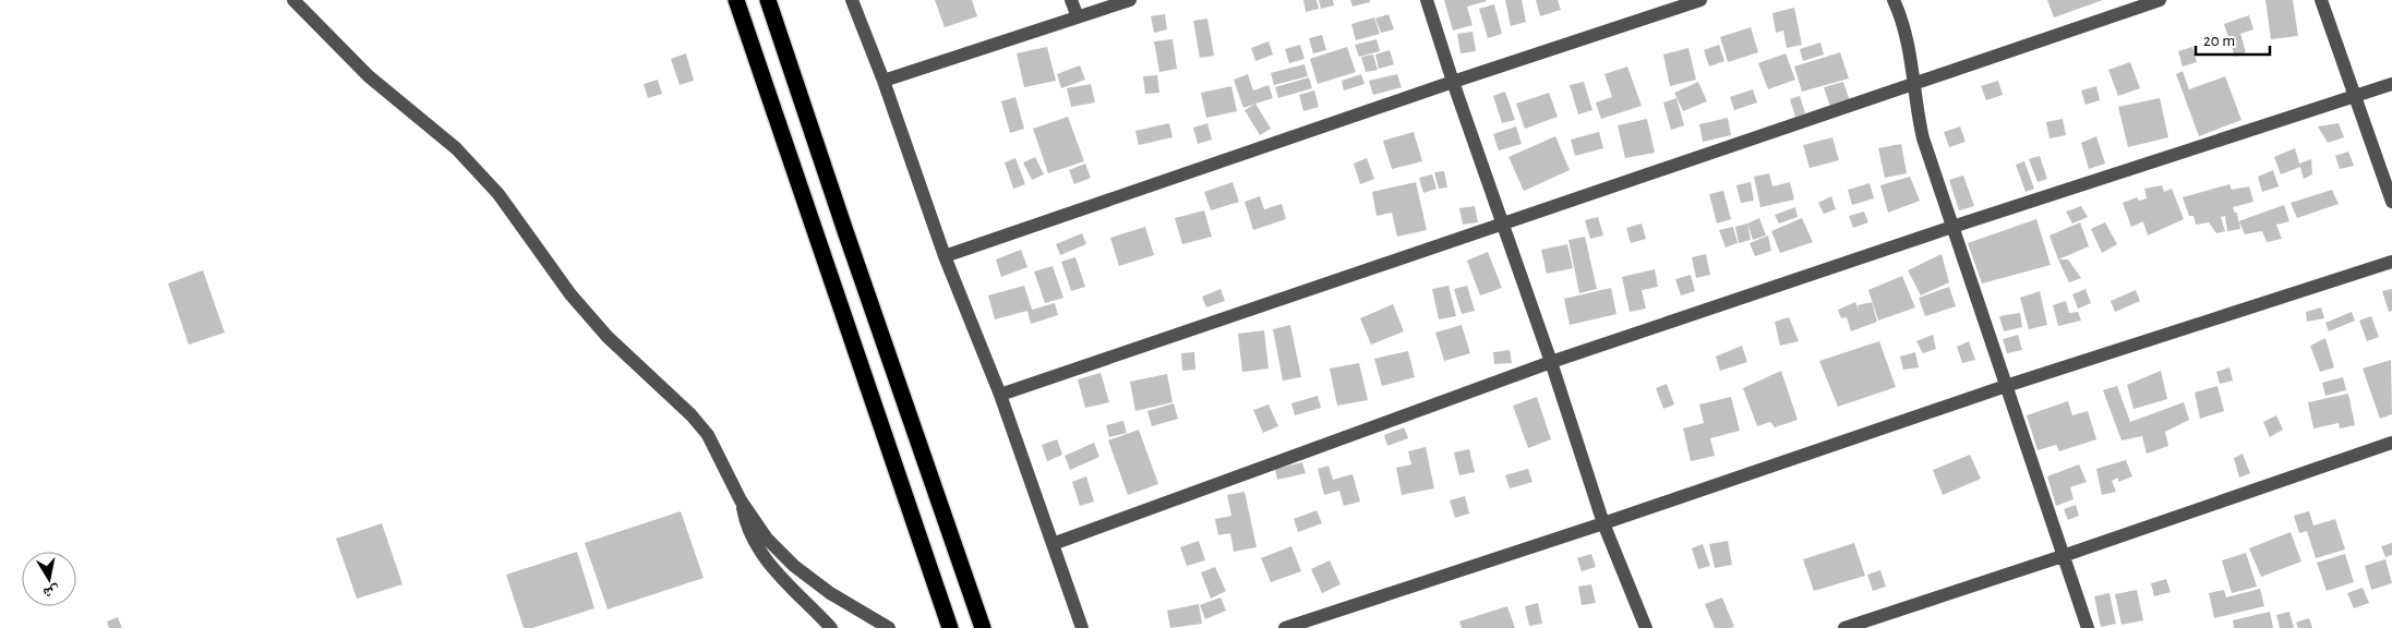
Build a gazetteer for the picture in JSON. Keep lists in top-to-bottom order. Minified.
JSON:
{"scale_bar":"20 m","north":"bottom"}
